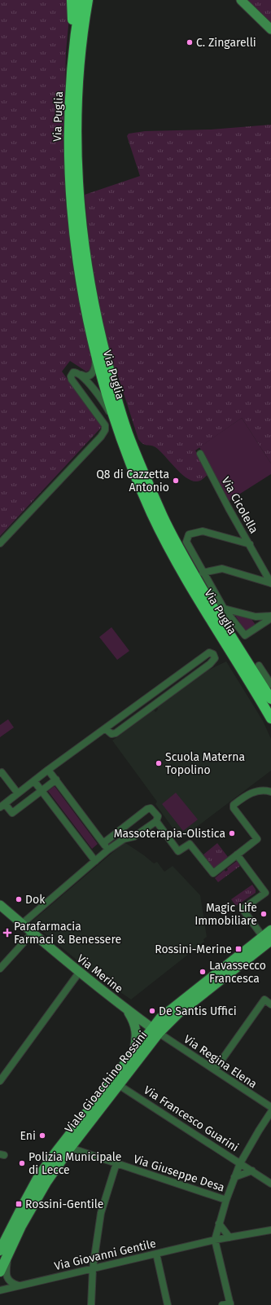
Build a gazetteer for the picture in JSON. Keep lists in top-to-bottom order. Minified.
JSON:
{"streets":{"highway":["Via Puglia"],"main road":["Via Merine","Viale Gioacchino Rossini"],"street":["Via Cicolella","Via Regina Elena","Via Francesco Guarini","Via Giuseppe Desa","Via Giovanni Gentile"]},"crossings":[["Via Merine","Via Regina Elena"],["Via Merine","Viale Gioacchino Rossini"],["Via Regina Elena","Viale Gioacchino Rossini"],["Viale Gioacchino Rossini","Via Francesco Guarini"],["Viale Gioacchino Rossini","Via Giuseppe Desa"]],"places":{"other":["C. Zingarelli","Q8 di Cazzetta Antonio","Scuola Materna Topolino","Massoterapia-Olistica","Dok","Magic Life Immobiliare","Lavassecco Francesca","De Santis Uffici","Eni","Polizia Municipale di Lecce"],"health":["Parafarmacia Farmaci & Benessere"],"transit":["Rossini-Merine","Rossini-Gentile"]}}
